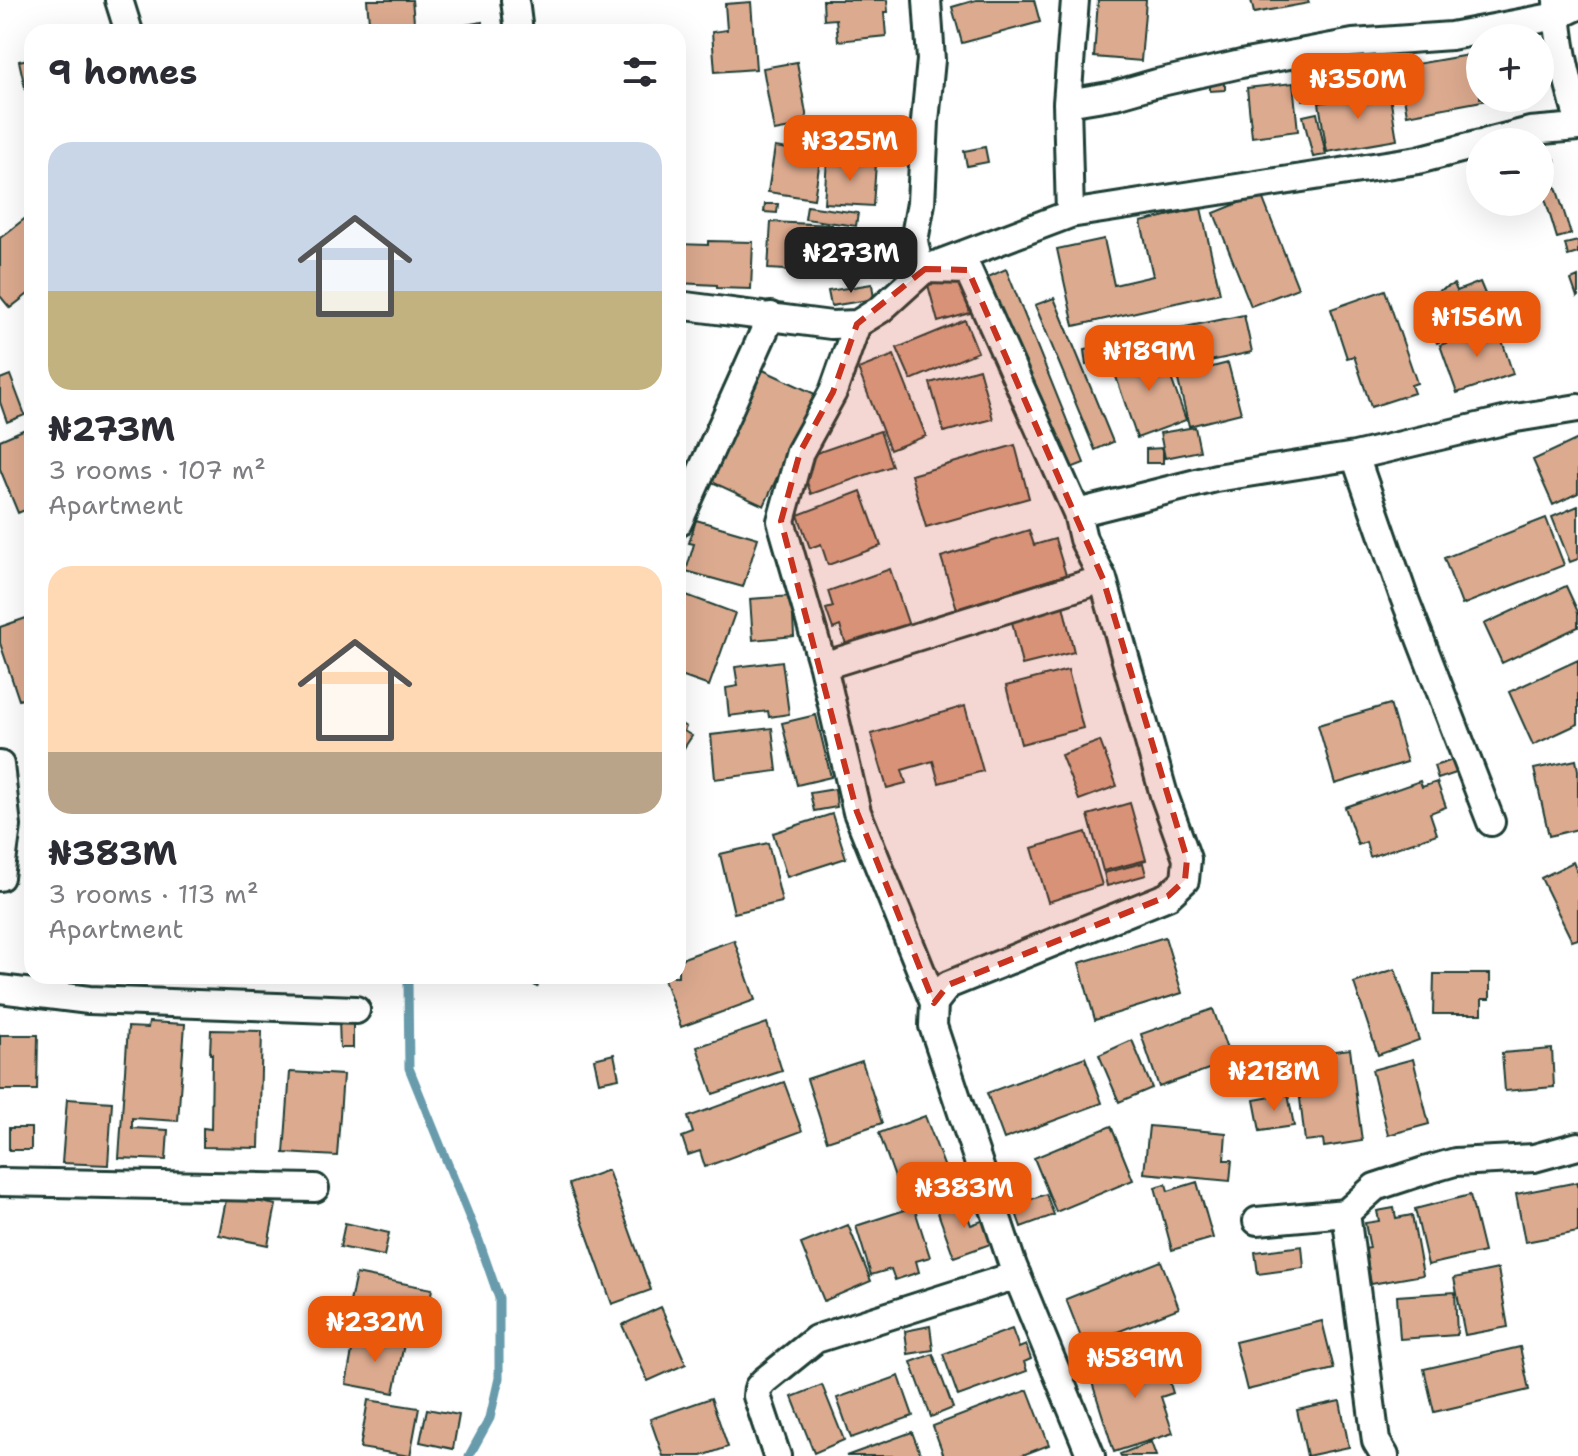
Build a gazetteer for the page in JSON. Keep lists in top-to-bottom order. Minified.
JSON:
{"page":{"map_buttons":["+","−"],"heading":"9 homes","price":["₦350M","₦325M","₦273M","₦156M","₦189M","₦218M","₦383M","₦232M","₦589M"],"list":[{"name":"₦273M","note":"3 rooms · 107 m² · Apartment"},{"name":"₦383M","note":"3 rooms · 113 m² · Apartment"}]}}
